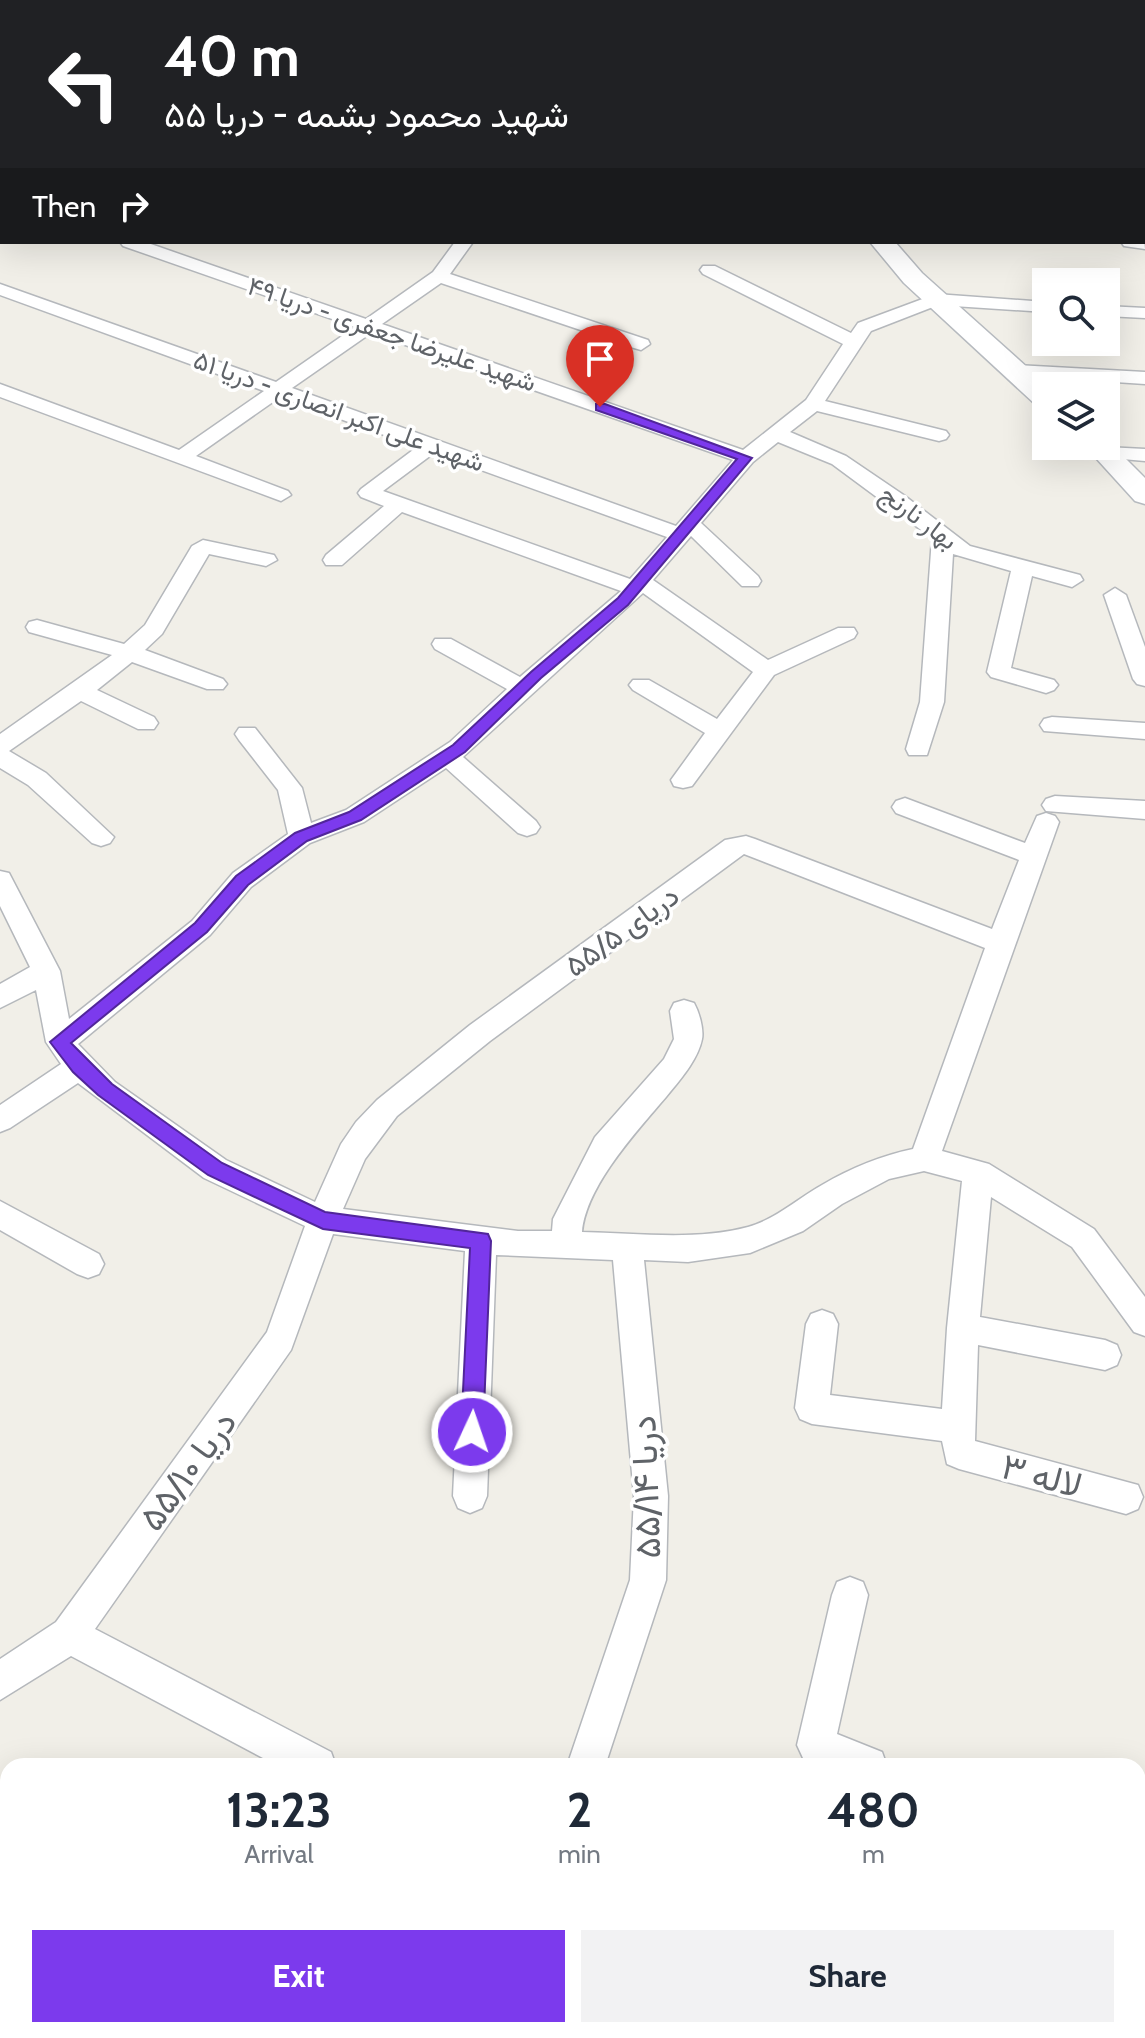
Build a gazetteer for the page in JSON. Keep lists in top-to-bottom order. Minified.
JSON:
{"streets":{"street":["شهید علیرضا جعفری - دریا ۴۹","شهید علی اکبر انصاری - دریا ۵۱","بهار نارنج","دریای ۵۵/۵","دریا ۵۵/۱۰","لاله ۳","دریا ۵۵/۱۴"]},"crossings":[["دریای ۵۵/۵","دریا ۵۵/۱۰"]],"page":{"turn":["40 m","شهید محمود بشمه - دریا ۵۵"],"then":"Then","eta":["13:23","Arrival","2","min","480","m"],"buttons":["Exit","Share"]}}
